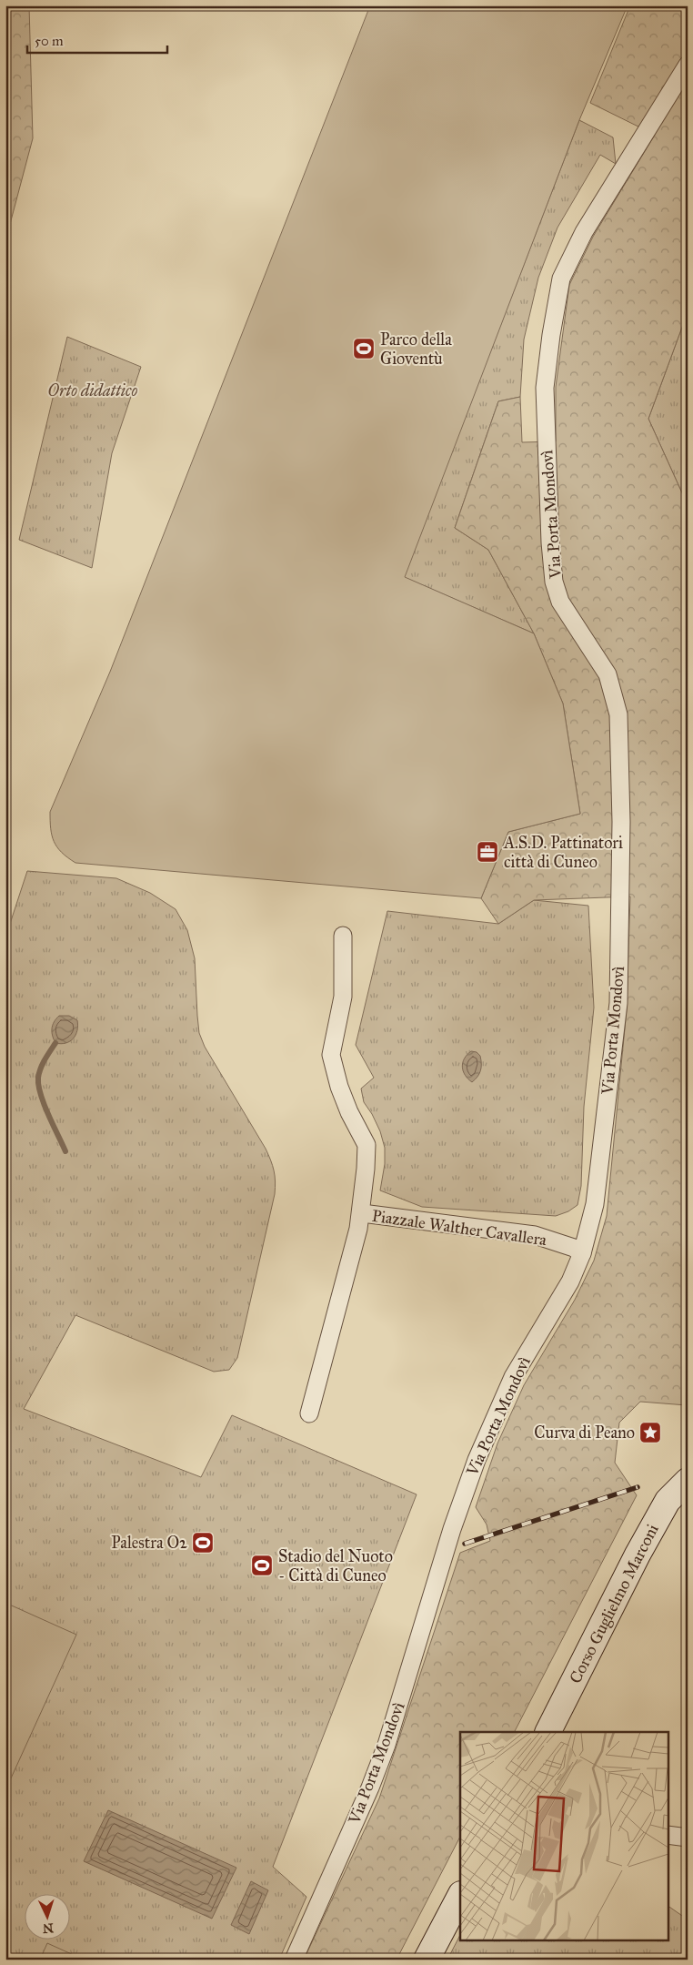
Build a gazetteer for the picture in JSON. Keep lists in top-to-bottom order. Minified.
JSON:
{"streets":{"street":["Via Porta Mondovì","Piazzale Walther Cavallera","Corso Guglielmo Marconi"]},"crossings":[["Via Porta Mondovì","Piazzale Walther Cavallera"]],"parks":["Orto didattico"],"places":{"sports":["Parco della Gioventù","Palestra O2","Stadio del Nuoto - Città di Cuneo"],"office":["A.S.D. Pattinatori città di Cuneo"],"place":["Curva di Peano"]},"scale_bar":"50 m","north":"bottom"}
